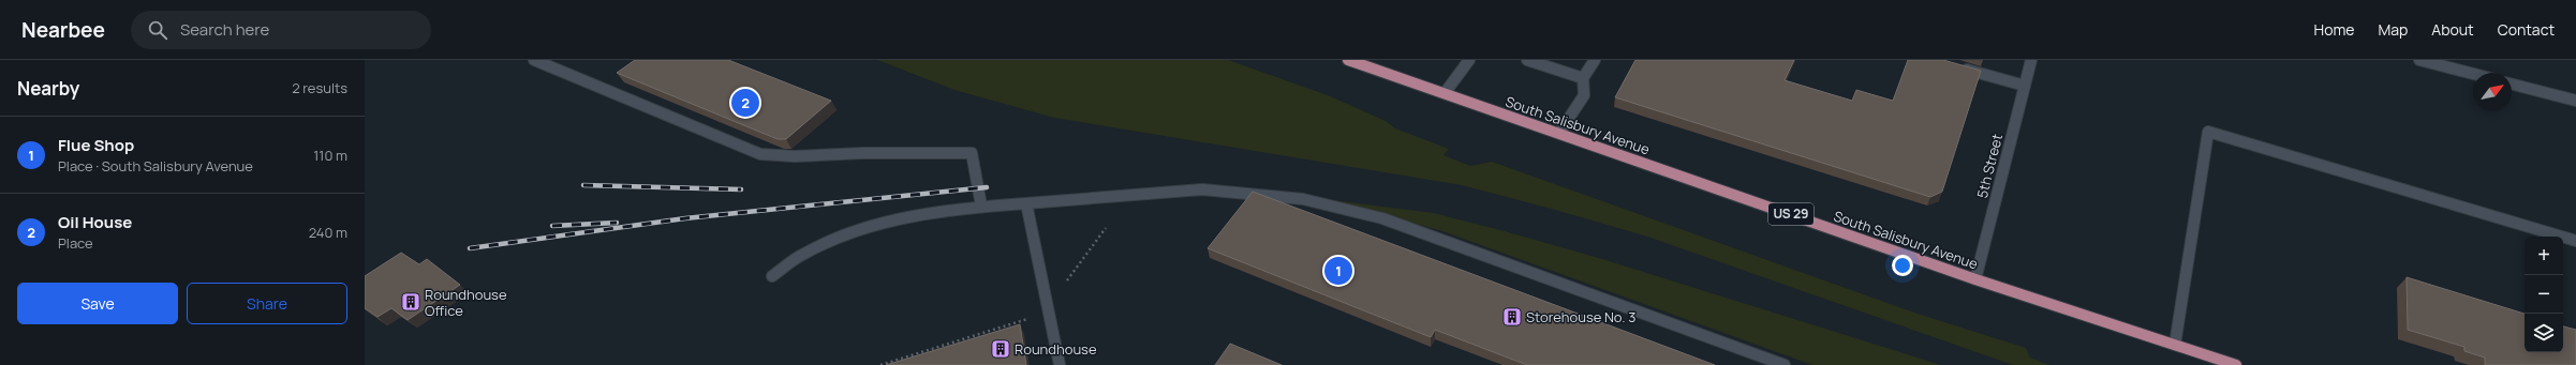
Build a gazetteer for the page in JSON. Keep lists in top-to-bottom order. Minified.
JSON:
{"streets":{"main road":["South Salisbury Avenue","US 29"],"street":["5th Street"]},"crossings":[["South Salisbury Avenue","5th Street"]],"places":{"building":["Roundhouse Office","Storehouse No. 3","Roundhouse"]},"north":"top right","page":{"header":"Nearbee","search":"Search here","nav":["Home","Map","About","Contact"],"heading":["Nearby","2 results"],"pins":["2","1"],"list":[{"mark":"1","name":"Flue Shop","note":"Place · South Salisbury Avenue","value":"110 m"},{"mark":"2","name":"Oil House","note":"Place","value":"240 m"}],"map_buttons":["+","−"],"buttons":["Save","Share"]}}
